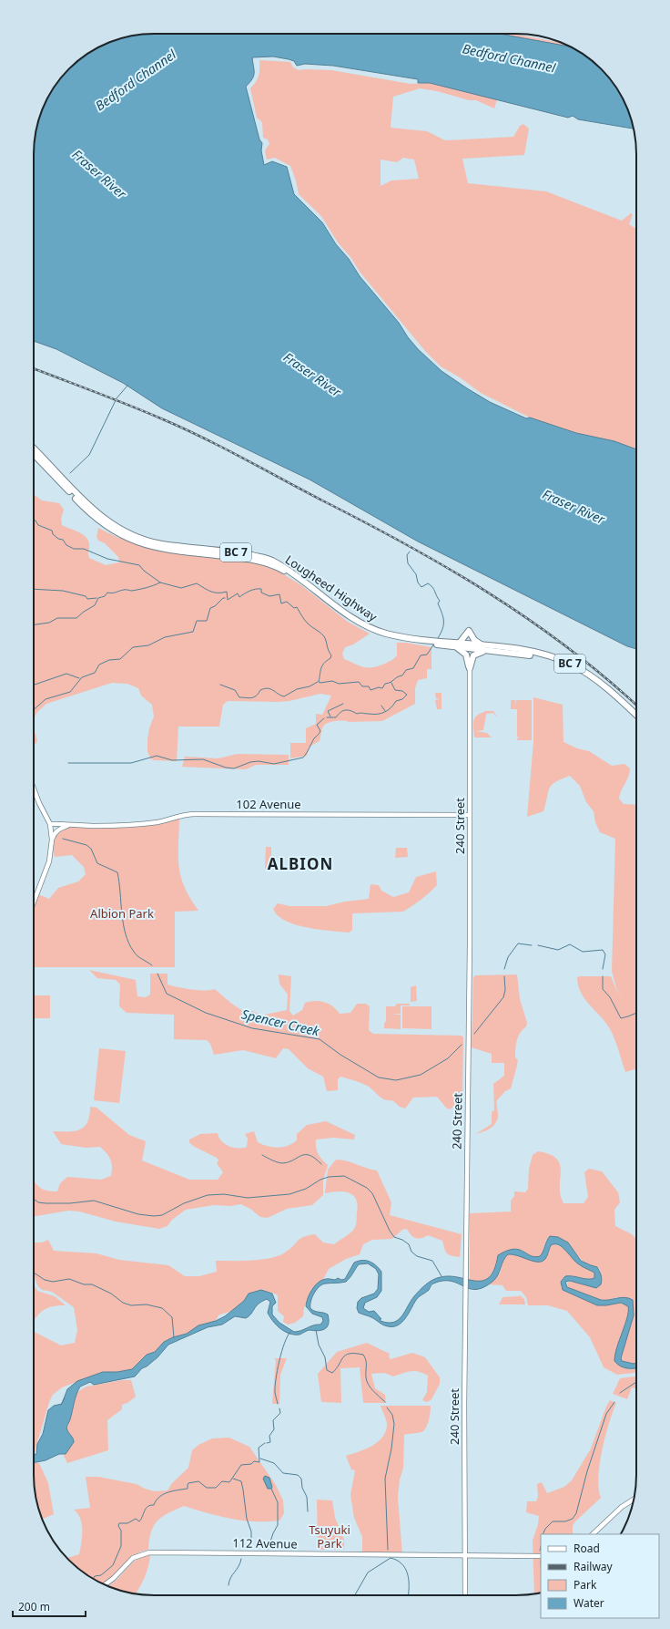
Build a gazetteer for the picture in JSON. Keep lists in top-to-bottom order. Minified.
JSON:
{"streets":{"highway":["BC 7","Lougheed Highway"],"main road":["102 Avenue","240 Street","112 Avenue"]},"crossings":[["Lougheed Highway","240 Street"],["102 Avenue","240 Street"],["240 Street","112 Avenue"]],"districts":["ALBION"],"water":["Bedford Channel","Fraser River","Spencer Creek"],"parks":["Albion Park","Tsuyuki Park"],"legend":["Road","Railway","Park","Water"],"scale_bar":"200 m"}
